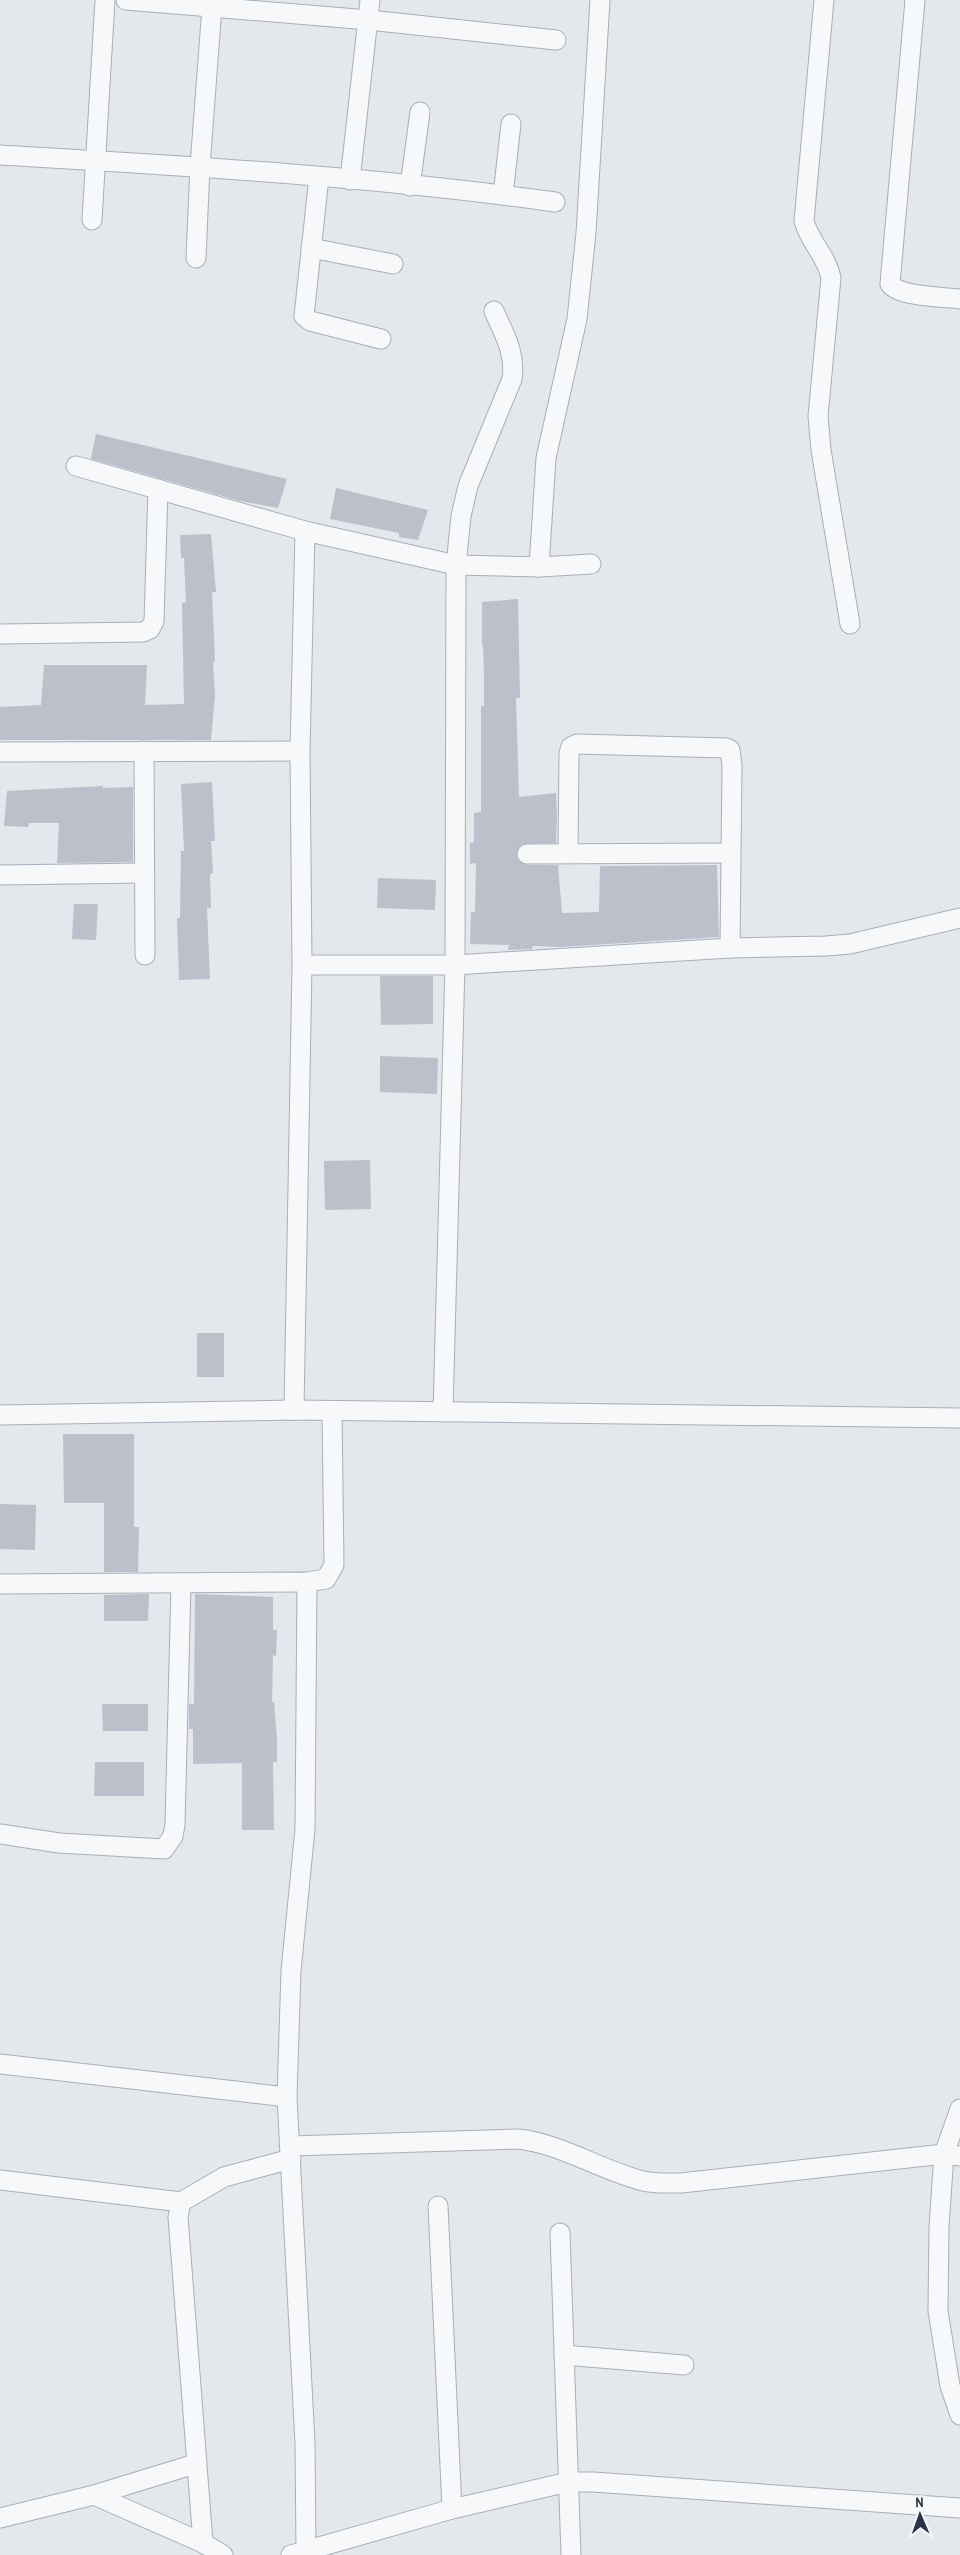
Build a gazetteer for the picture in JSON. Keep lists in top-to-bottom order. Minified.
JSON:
{"north":"top"}
